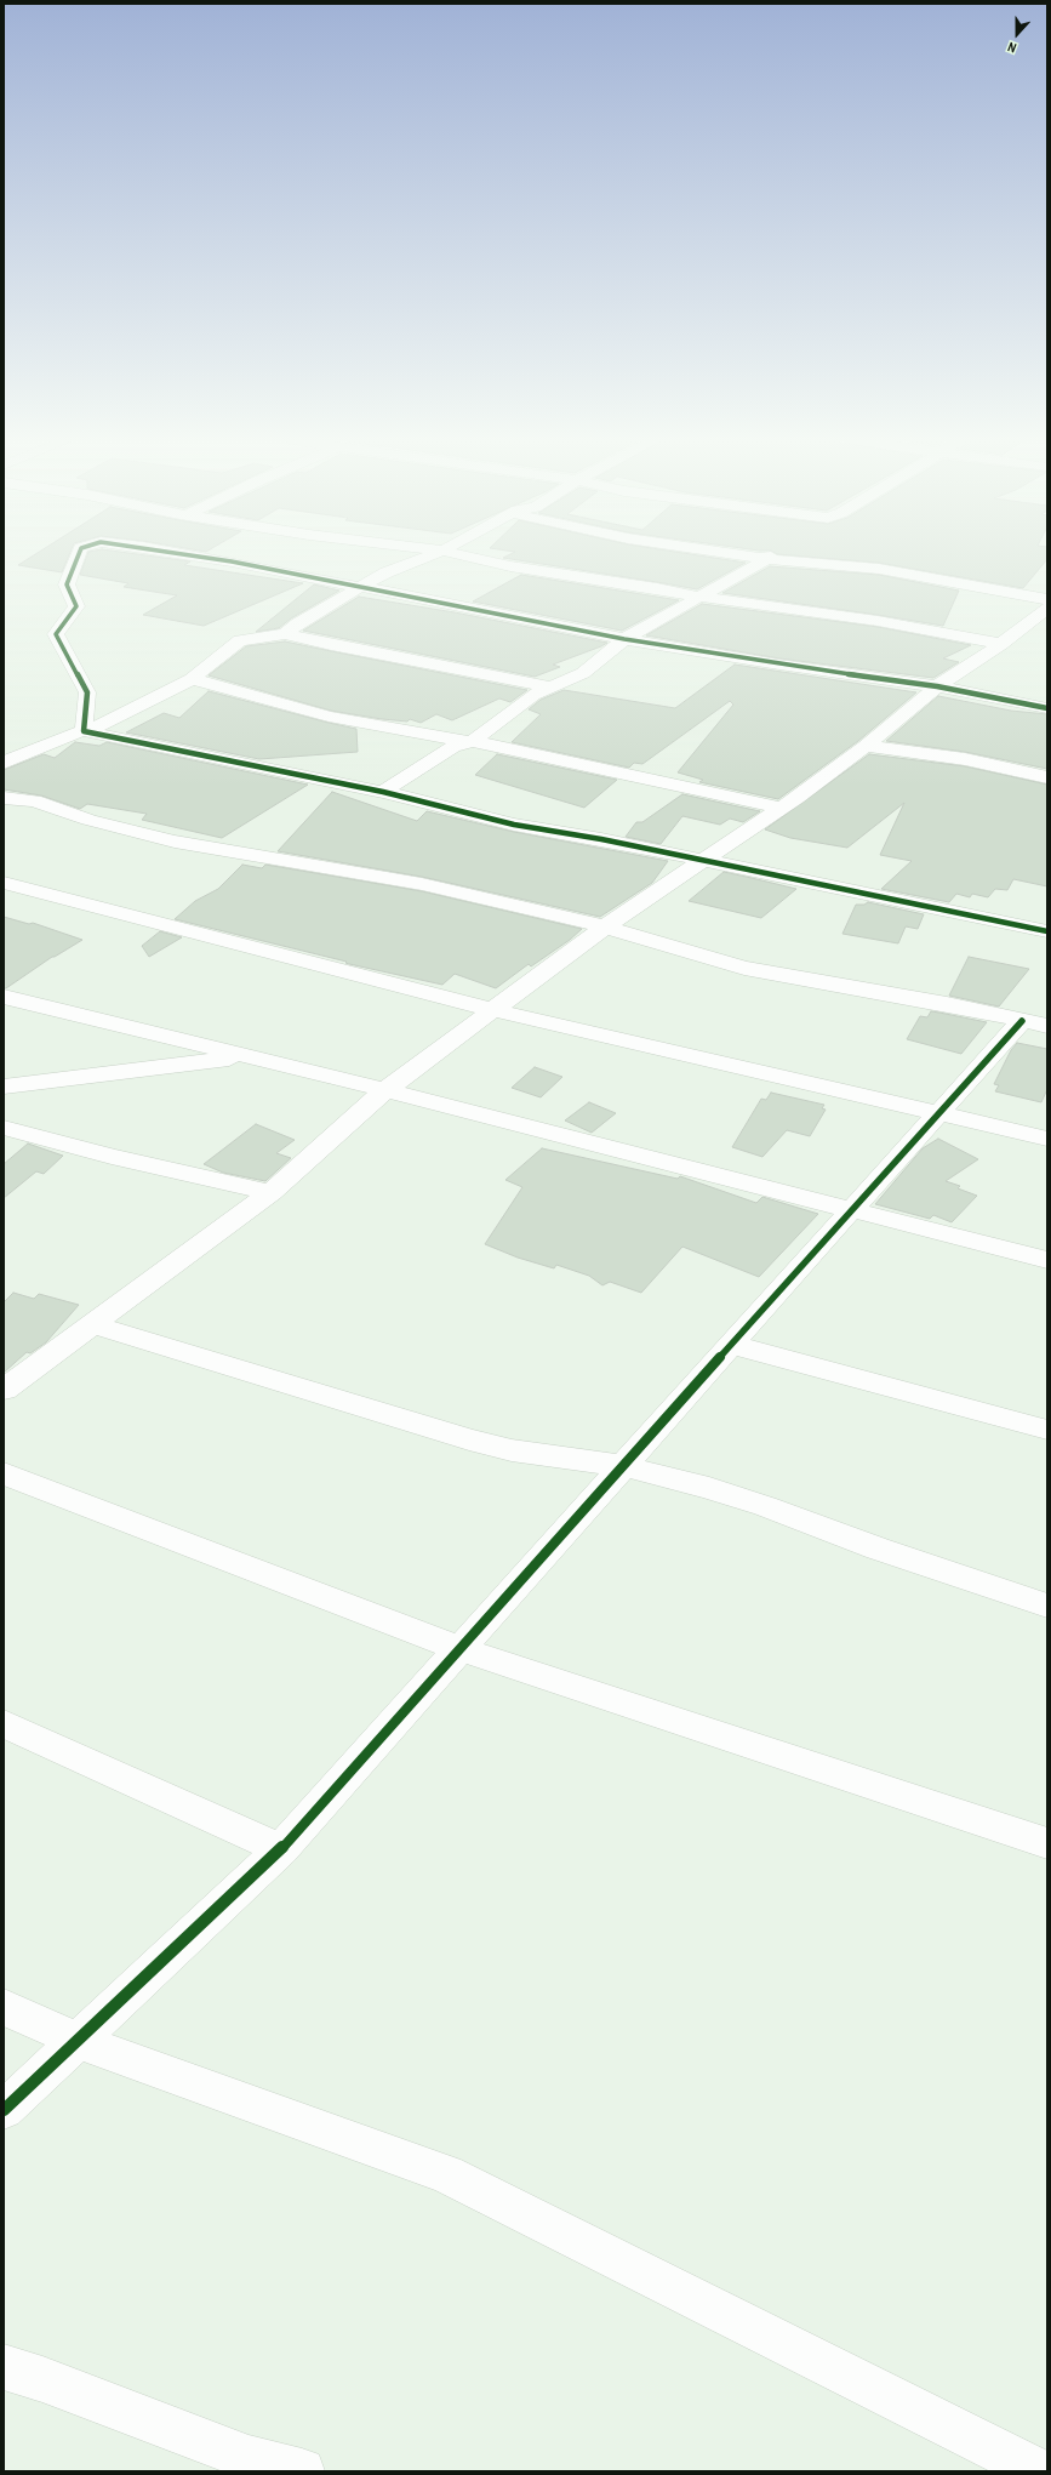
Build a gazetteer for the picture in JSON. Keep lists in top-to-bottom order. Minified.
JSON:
{"north":"bottom"}
